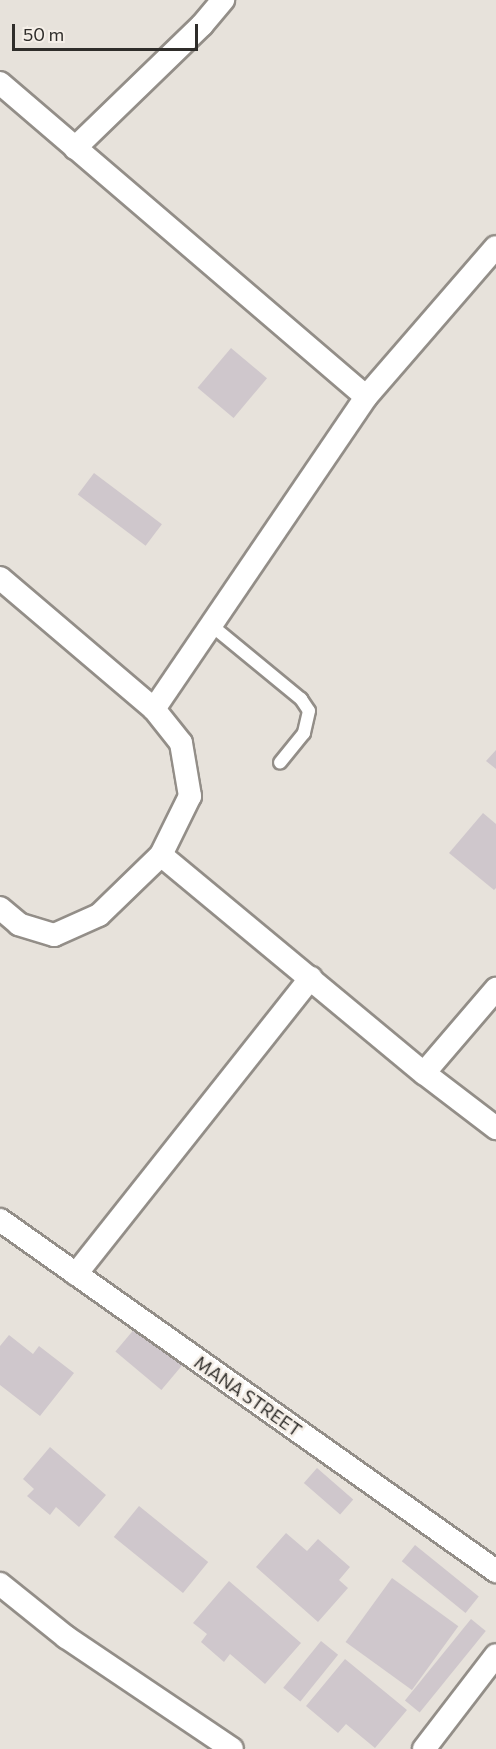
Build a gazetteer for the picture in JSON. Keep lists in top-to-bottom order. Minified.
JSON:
{"streets":{"street":["MANA STREET"]},"scale_bar":"50 m"}
